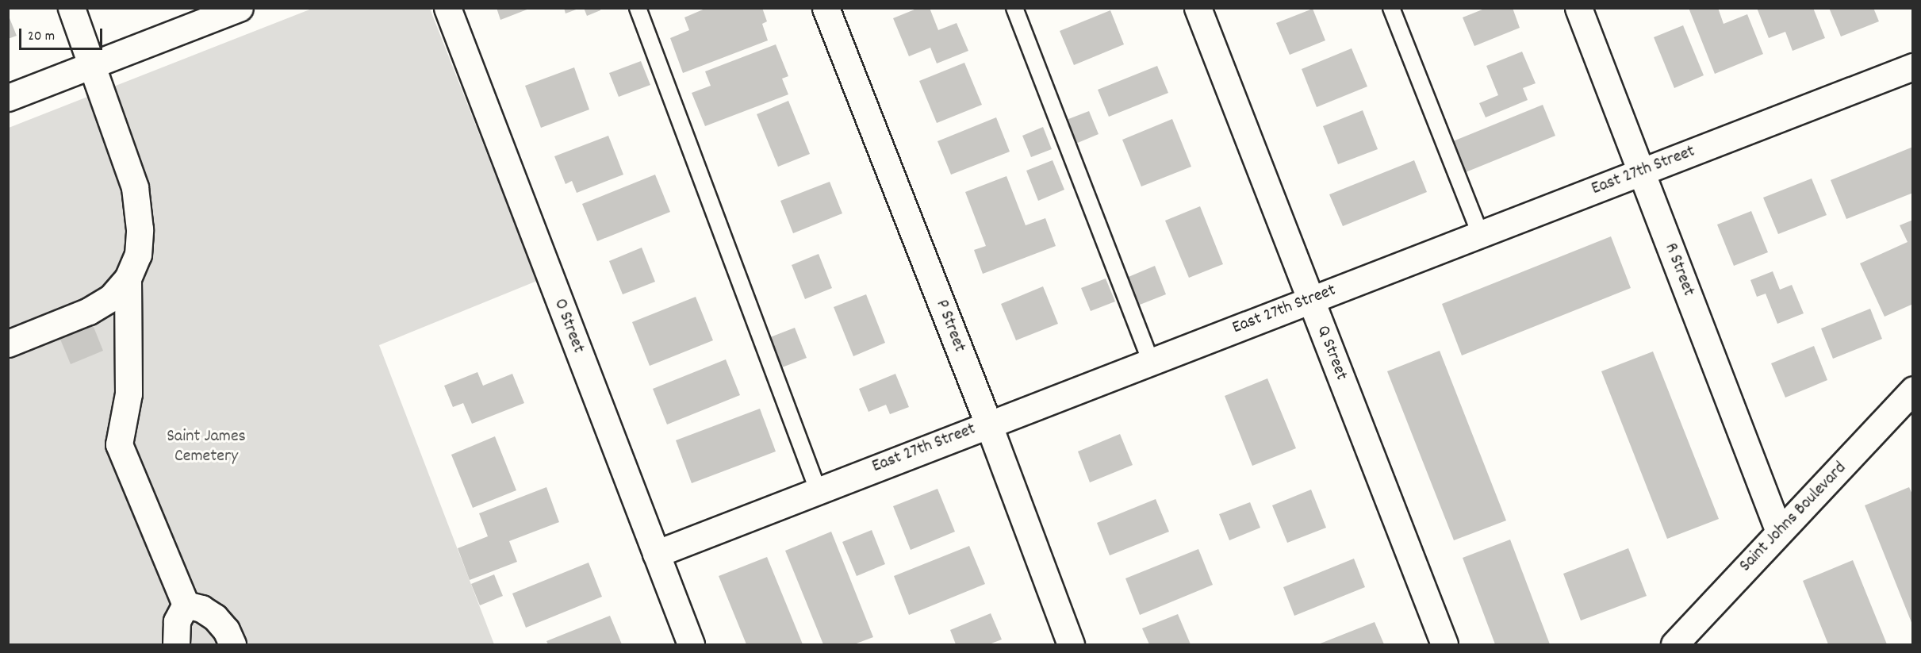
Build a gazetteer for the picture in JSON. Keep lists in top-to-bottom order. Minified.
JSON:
{"streets":{"street":["East 27th Street","R Street","O Street","P Street","Q Street","Saint Johns Boulevard"]},"crossings":[["East 27th Street","R Street"],["East 27th Street","O Street"],["East 27th Street","P Street"],["East 27th Street","Q Street"],["R Street","Saint Johns Boulevard"]],"parks":["Saint James Cemetery"],"scale_bar":"20 m"}
